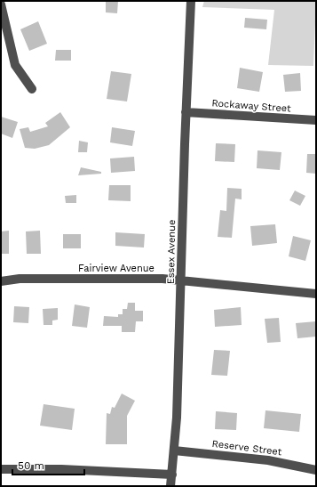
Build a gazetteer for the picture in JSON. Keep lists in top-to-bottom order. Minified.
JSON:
{"streets":{"street":["Rockaway Street","Essex Avenue","Fairview Avenue","Reserve Street"]},"crossings":[["Rockaway Street","Essex Avenue"],["Essex Avenue","Fairview Avenue"],["Essex Avenue","Reserve Street"]],"scale_bar":"50 m"}
